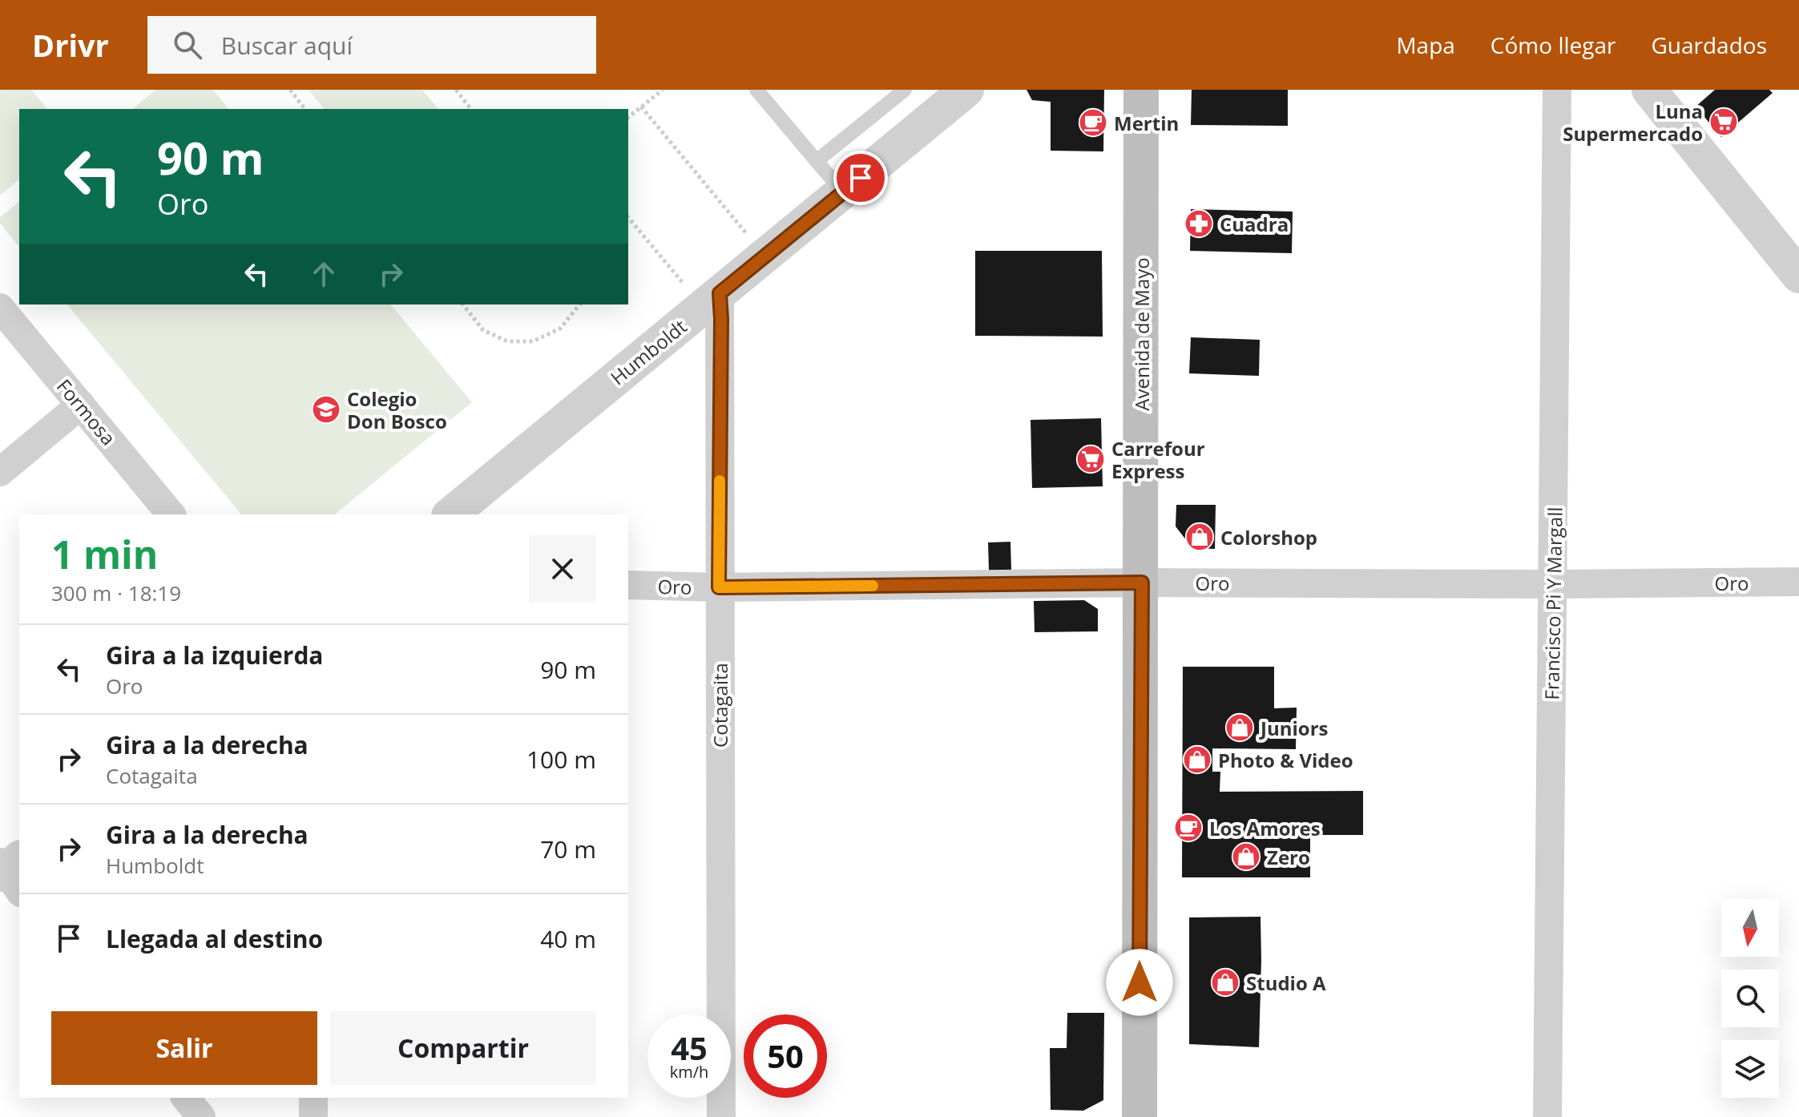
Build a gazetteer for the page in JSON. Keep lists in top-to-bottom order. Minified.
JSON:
{"streets":{"main road":["Avenida de Mayo"],"street":["Humboldt","Formosa","Oro","Francisco Pi Y Margall","Cotagaita"]},"crossings":[["Avenida de Mayo","Oro"],["Humboldt","Cotagaita"],["Oro","Francisco Pi Y Margall"],["Oro","Cotagaita"]],"places":{"supermarket":["Luna Supermercado","Carrefour Express"],"cafe":["Mertin","Los Amores"],"pharmacy":["Cuadra"],"school or university":["Colegio Don Bosco"],"shop":["Colorshop","Juniors","Photo & Video","Zero","Studio A"]},"north":"bottom","page":{"header":"Drivr","search":"Buscar aquí","nav":["Mapa","Cómo llegar","Guardados"],"turn":["90 m","Oro"],"heading":["1 min","300 m · 18:19"],"list":[{"name":"Gira a la izquierda","note":"Oro","value":"90 m"},{"name":"Gira a la derecha","note":"Cotagaita","value":"100 m"},{"name":"Gira a la derecha","note":"Humboldt","value":"70 m"},{"name":"Llegada al destino","value":"40 m"}],"buttons":["Salir","Compartir"],"speed":"45 km/h","limit":"50"}}
